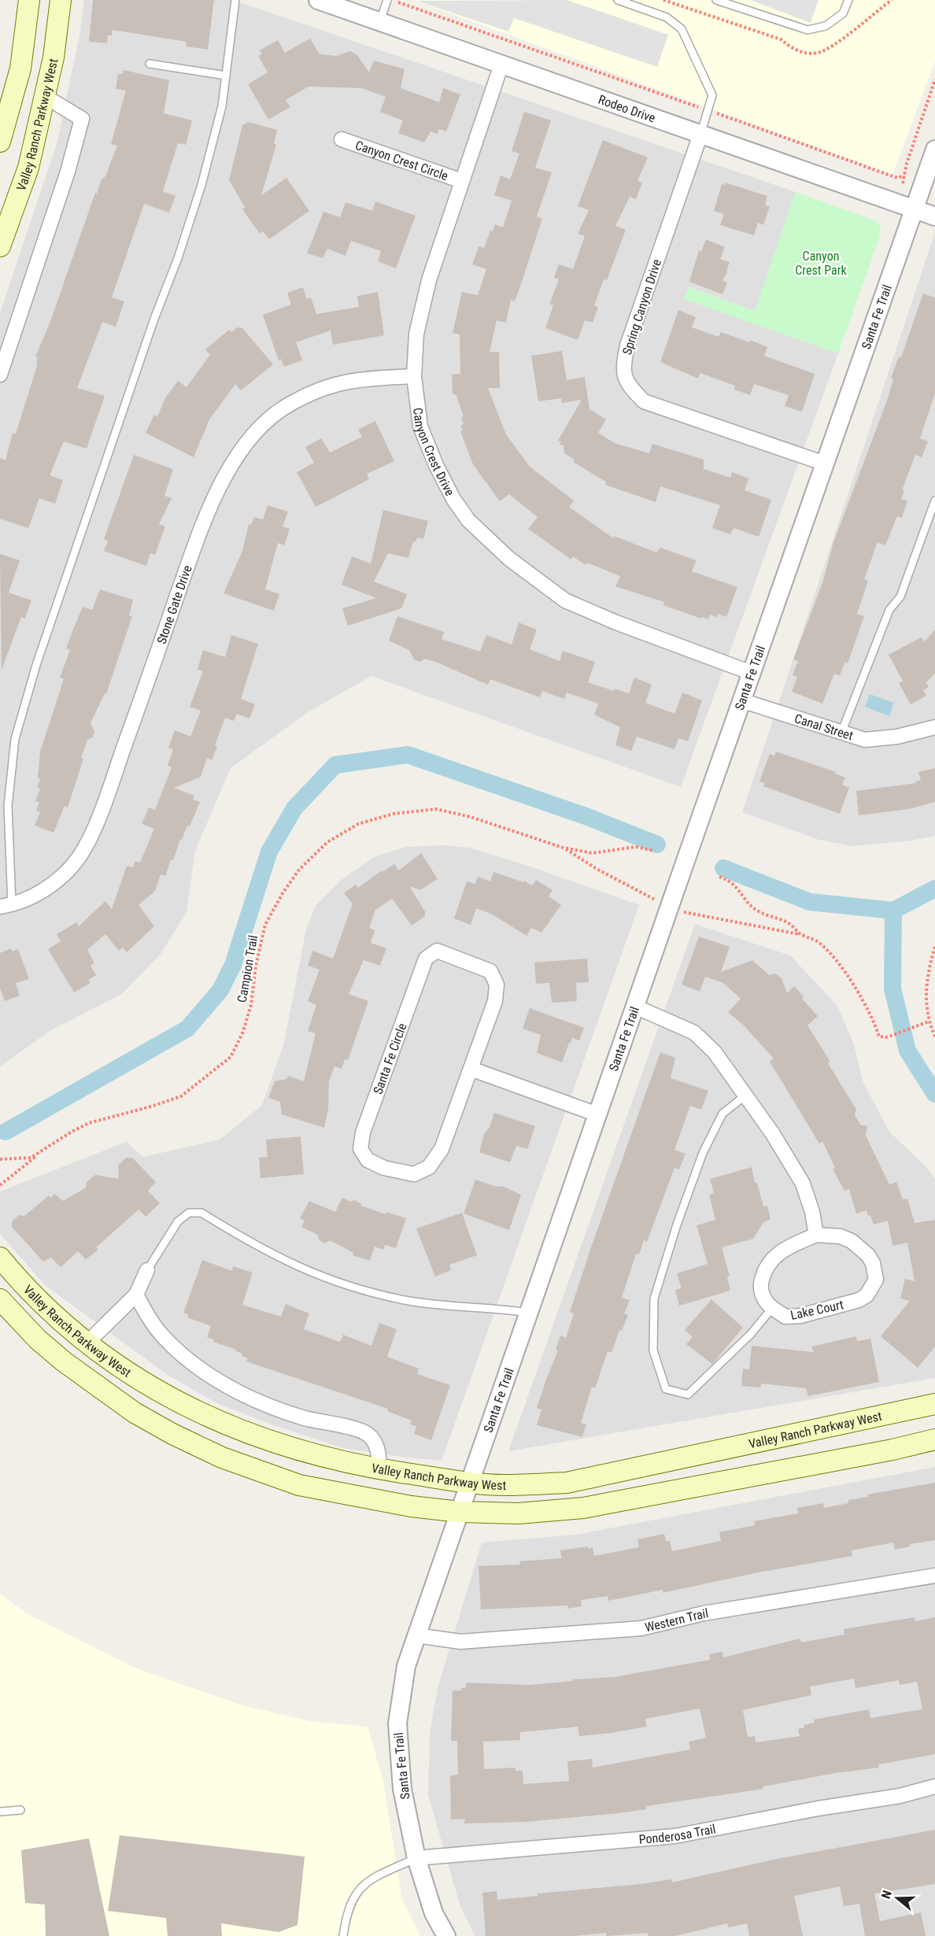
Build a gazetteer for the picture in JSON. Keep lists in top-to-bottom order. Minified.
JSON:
{"streets":{"main road":["Valley Ranch Parkway West"],"street":["Rodeo Drive","Canyon Crest Circle","Spring Canyon Drive","Santa Fe Trail","Canyon Crest Drive","Stone Gate Drive","Canal Street","Santa Fe Circle","Lake Court","Western Trail","Ponderosa Trail"],"path":["Campion Trail"]},"crossings":[["Rodeo Drive","Spring Canyon Drive"],["Rodeo Drive","Santa Fe Trail"],["Rodeo Drive","Canyon Crest Drive"],["Valley Ranch Parkway West","Santa Fe Trail"],["Canyon Crest Circle","Canyon Crest Drive"],["Spring Canyon Drive","Santa Fe Trail"],["Santa Fe Trail","Canyon Crest Drive"],["Santa Fe Trail","Canal Street"],["Santa Fe Trail","Western Trail"],["Santa Fe Trail","Ponderosa Trail"],["Canyon Crest Drive","Stone Gate Drive"]],"parks":["Canyon Crest Park"],"north":"left"}
